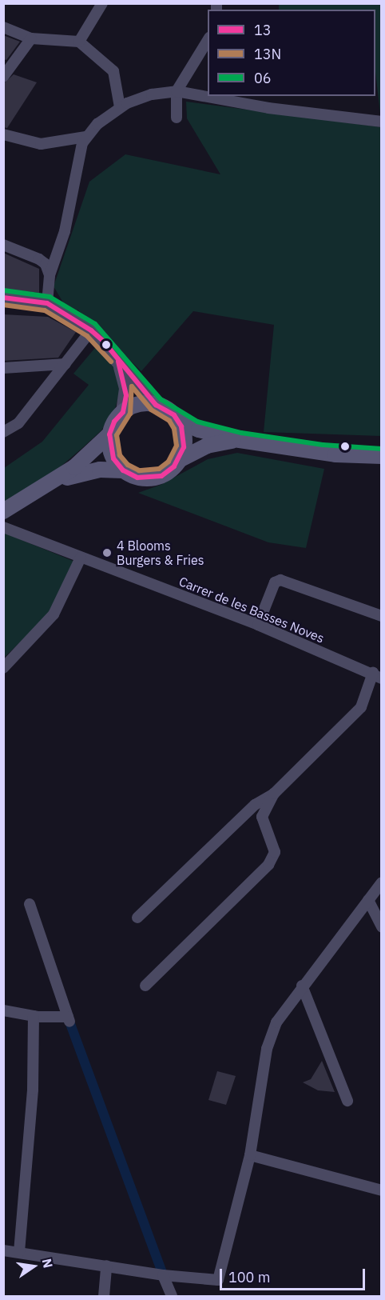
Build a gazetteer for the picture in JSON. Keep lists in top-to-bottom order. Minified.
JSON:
{"streets":{"street":["Carrer de les Basses Noves"]},"places":["4 Blooms Burgers & Fries"],"lines":["transit line 06","transit line 13","transit line 13N"],"legend":["13","13N","06"],"scale_bar":"100 m","north":"right"}
